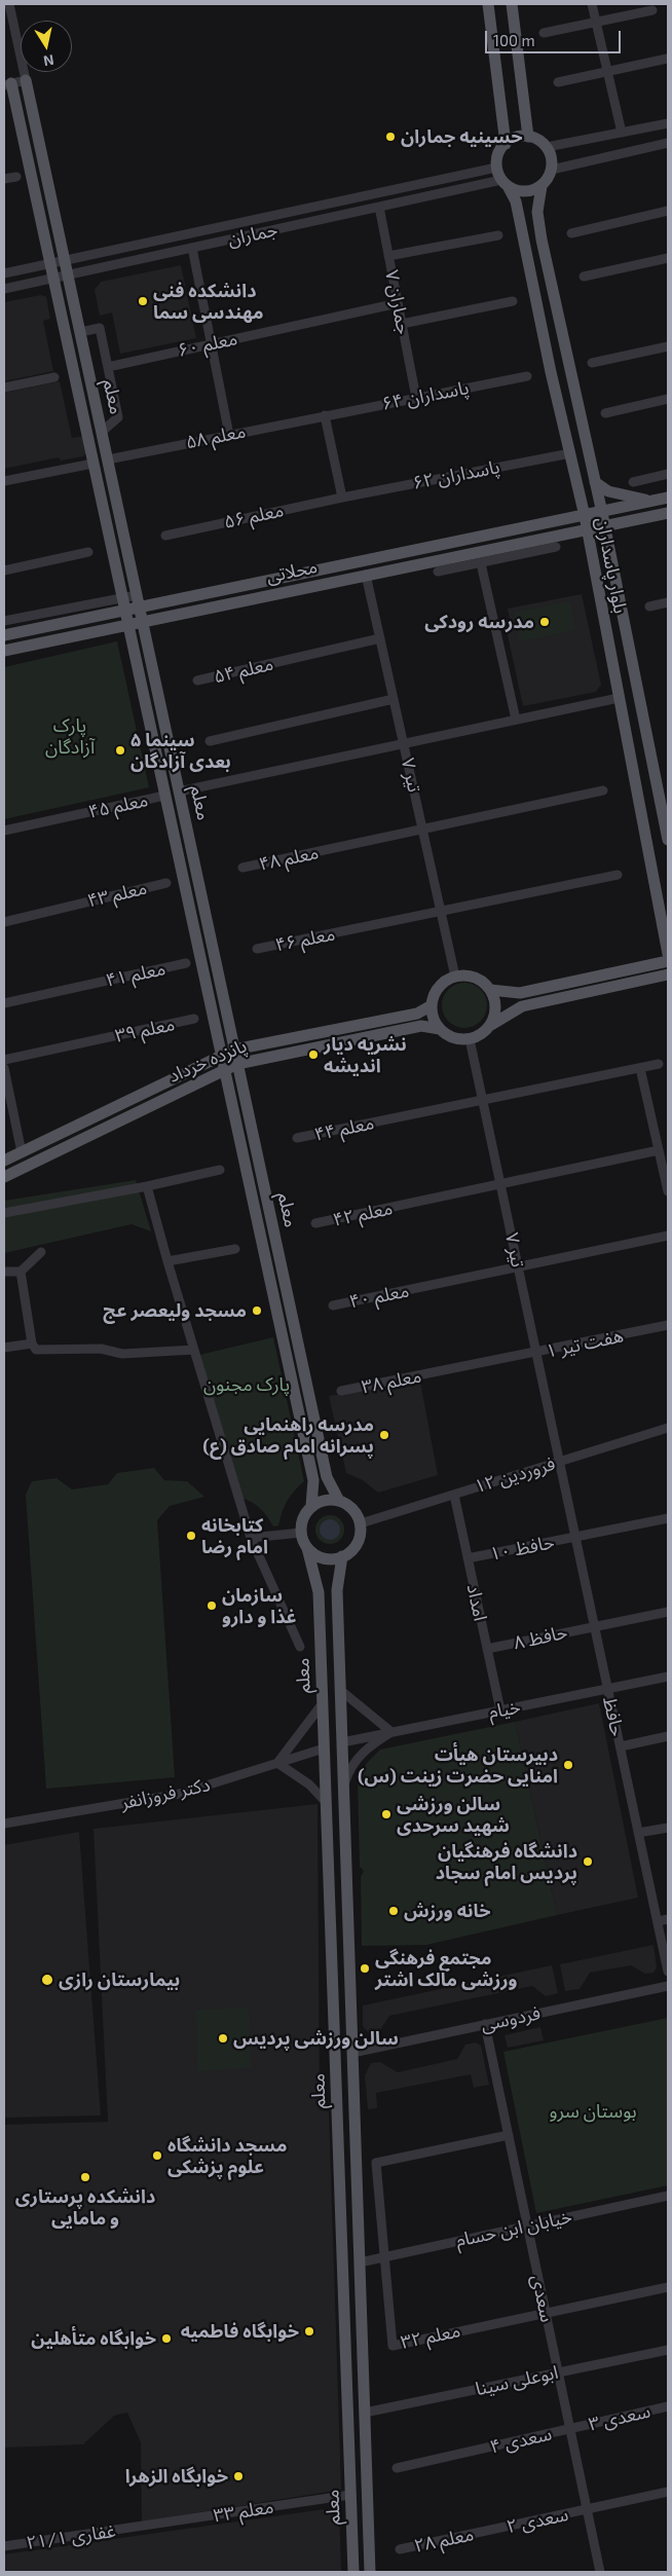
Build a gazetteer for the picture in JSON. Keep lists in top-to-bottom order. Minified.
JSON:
{"streets":{"main road":["معلم","بلوار پاسداران","محلاتی","پانزده خرداد"],"street":["جماران","جماران ۷","معلم ۶۰","پاسداران ۶۴","معلم ۵۸","پاسداران ۶۲","معلم ۵۶","معلم ۵۴","۷ تیر","معلم ۴۵","معلم ۴۸","معلم ۴۳","معلم ۴۶","معلم ۴۱","معلم ۳۹","معلم ۴۴","معلم ۴۲","معلم ۴۰","هفت تیر ۱","معلم ۳۸","۱۲ فروردین","حافظ ۱۰","امداد","حافظ ۸","خیام","حافظ","دکتر فروزانفر","فردوسی","خیابان ابن حسام","سعدی","معلم ۳۲","ابوعلی سینا","سعدی ۳","سعدی ۴","معلم ۳۳","سعدی ۲","غفاری ۲۱/۱","معلم ۲۸"]},"crossings":[["جماران","جماران ۷"],["جماران","معلم"],["جماران","بلوار پاسداران"],["جماران ۷","معلم ۶۰"],["جماران ۷","پاسداران ۶۴"],["پاسداران ۶۴","معلم ۵۸"],["معلم","معلم ۵۸"],["معلم","محلاتی"],["معلم","معلم ۴۵"],["معلم","پانزده خرداد"],["معلم","۱۲ فروردین"],["معلم","خیام"],["معلم","دکتر فروزانفر"],["معلم","فردوسی"],["معلم","خیابان ابن حسام"],["معلم","ابوعلی سینا"],["معلم","معلم ۳۳"],["پاسداران ۶۲","معلم ۵۶"],["پاسداران ۶۲","بلوار پاسداران"],["بلوار پاسداران","محلاتی"],["محلاتی","۷ تیر"],["معلم ۵۴","۷ تیر"],["۷ تیر","معلم ۴۸"],["۷ تیر","معلم ۴۶"],["۷ تیر","پانزده خرداد"],["۷ تیر","معلم ۴۴"],["۷ تیر","معلم ۴۲"],["۷ تیر","معلم ۴۰"],["۷ تیر","هفت تیر ۱"],["۷ تیر","۱۲ فروردین"],["۷ تیر","حافظ"],["هفت تیر ۱","معلم ۳۸"],["۱۲ فروردین","امداد"],["۱۲ فروردین","حافظ"],["حافظ ۱۰","امداد"],["حافظ ۱۰","حافظ"],["امداد","حافظ ۸"],["امداد","خیام"],["حافظ ۸","حافظ"],["خیام","حافظ"],["فردوسی","سعدی"],["خیابان ابن حسام","سعدی"],["خیابان ابن حسام","معلم ۳۲"],["سعدی","معلم ۳۲"],["سعدی","ابوعلی سینا"],["سعدی","سعدی ۳"],["سعدی","سعدی ۴"],["سعدی","سعدی ۲"],["سعدی ۳","سعدی ۴"],["معلم ۳۳","غفاری ۲۱/۱"],["سعدی ۲","معلم ۲۸"]],"parks":["پارک آزادگان","پارک مجنون","بوستان سرو"],"places":["حسینیه جماران","دانشکده فنی مهندسی سما","مدرسه رودکی","سینما ۵ بعدی آزادگان","نشریه دیار اندیشه","مسجد ولیعصر عج","مدرسه راهنمایی پسرانه امام صادق (ع)","کتابخانه امام رضا","سازمان غذا و دارو","دبیرستان هیأت امنایی حضرت زینت (س)","سالن ورزشی شهید سرحدی","دانشگاه فرهنگیان پردیس امام سجاد","خانه ورزش","مجتمع فرهنگی ورزشی مالک اشتر","بیمارستان رازی","سالن ورزشی پردیس","مسجد دانشگاه علوم پزشکی","دانشکده پرستاری و مامایی","خوابگاه فاطمیه","خوابگاه متأهلین","خوابگاه الزهرا"],"scale_bar":"100 m","north":"bottom"}
